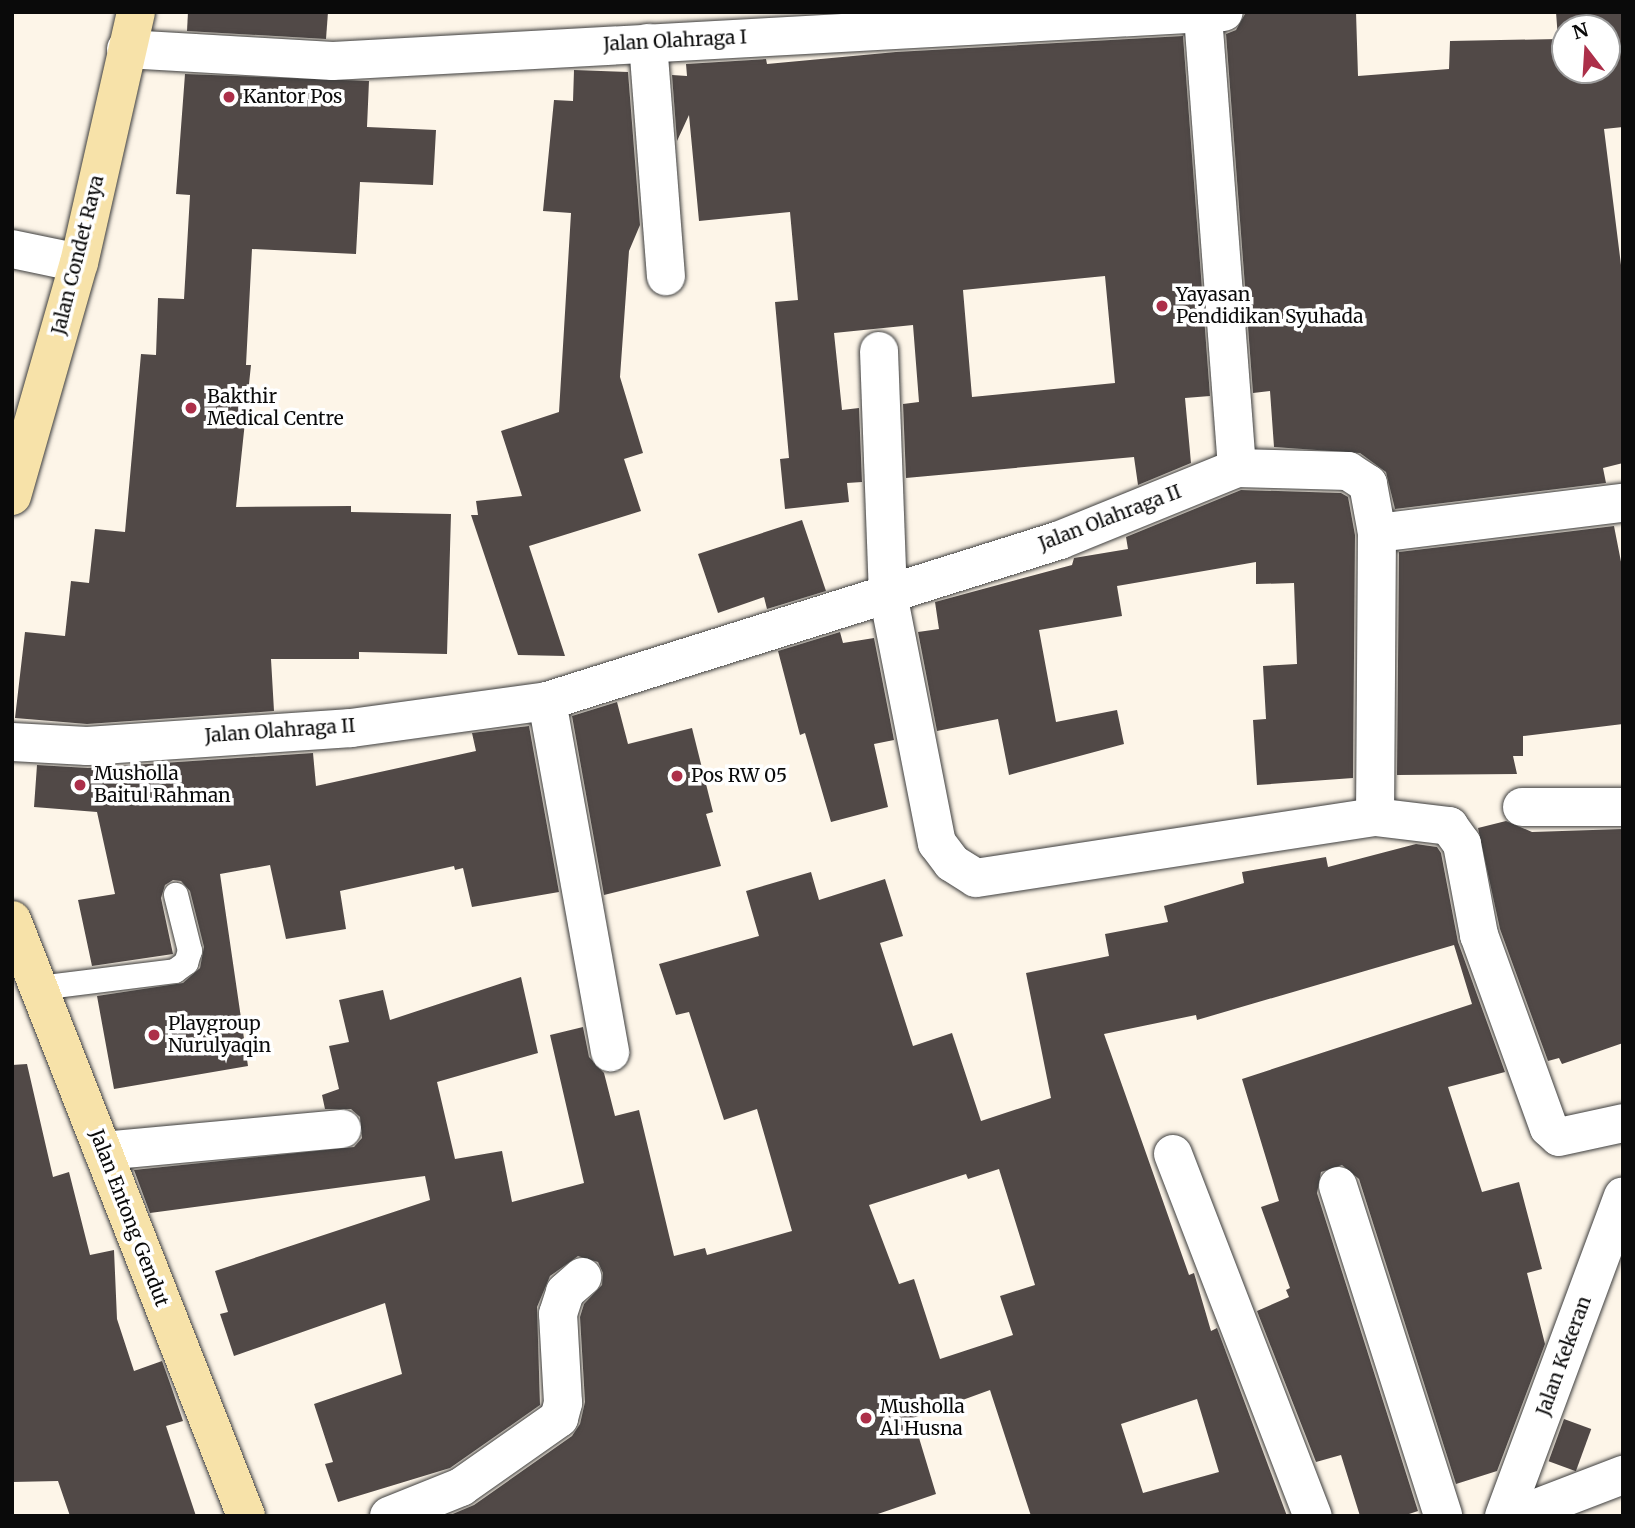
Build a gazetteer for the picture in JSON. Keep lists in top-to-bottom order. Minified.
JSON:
{"streets":{"street":["Jalan Olahraga I","Jalan Condet Raya","Jalan Olahraga II","Jalan Entong Gendut","Jalan Kekeran"]},"crossings":[["Jalan Olahraga I","Jalan Condet Raya"]],"places":["Kantor Pos","Yayasan Pendidikan Syuhada","Bakthir Medical Centre","Pos RW 05","Musholla Baitul Rahman","Playgroup Nurulyaqin","Musholla Al Husna"],"north":"top"}
